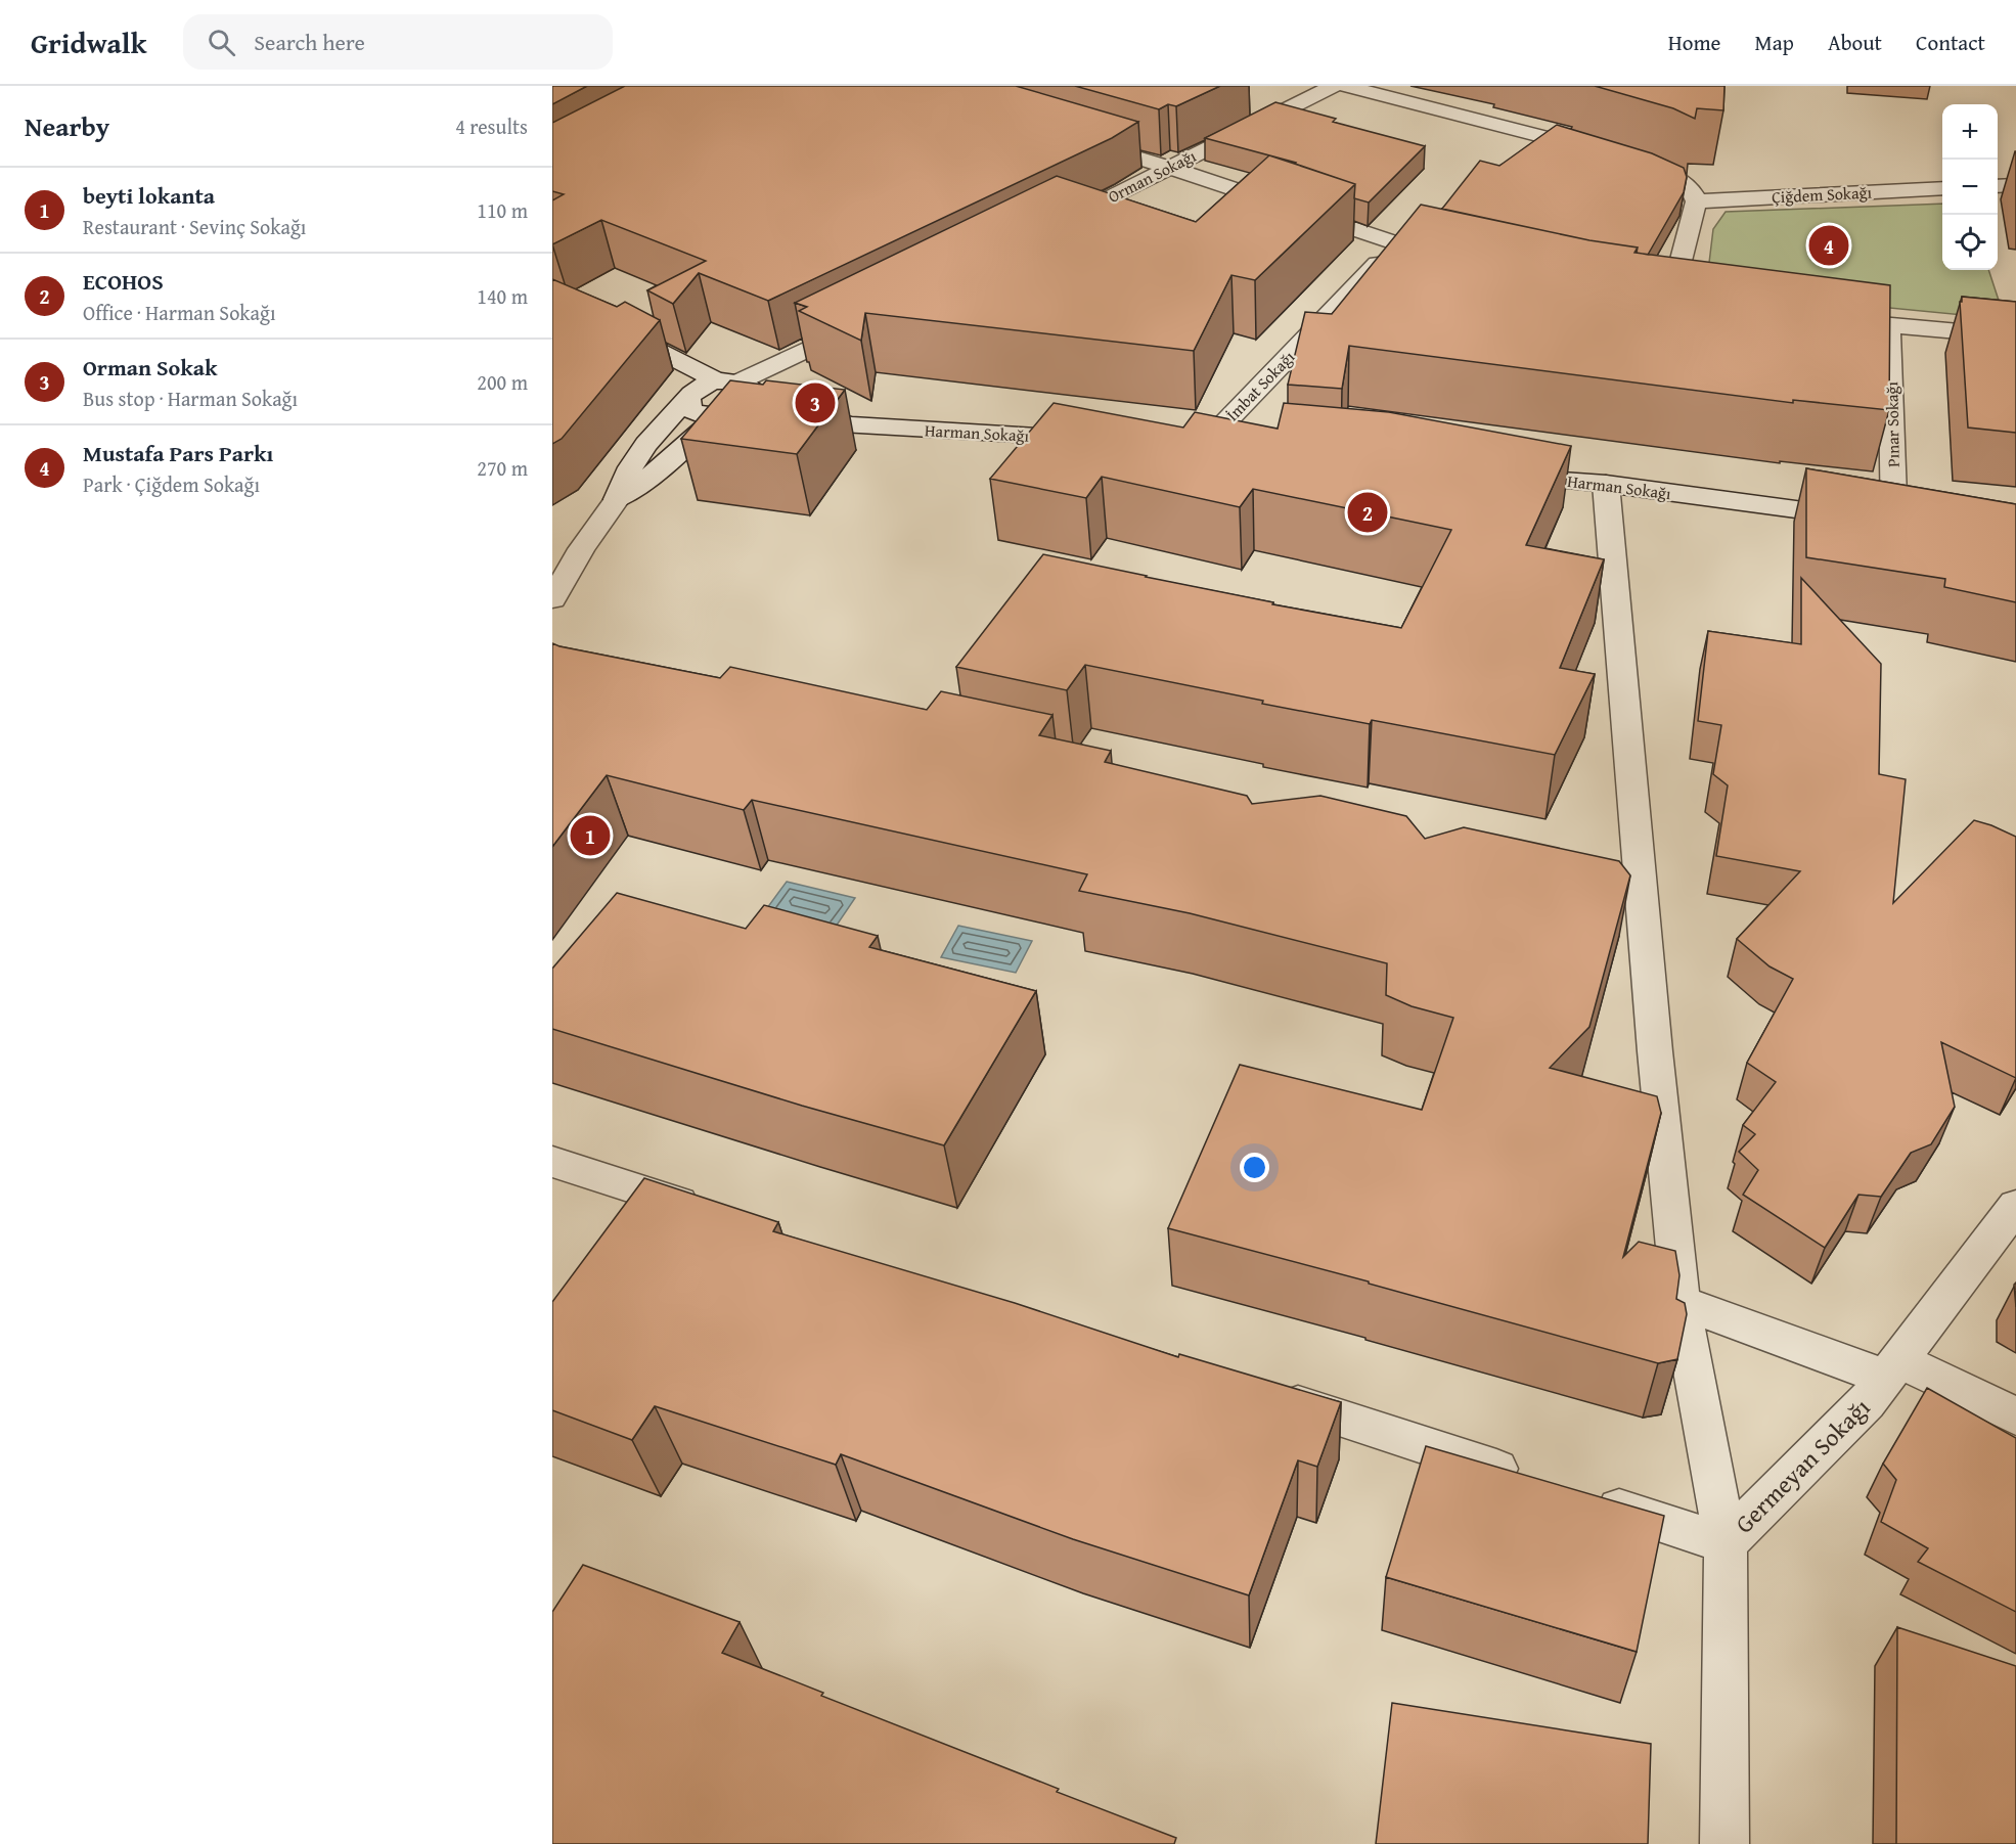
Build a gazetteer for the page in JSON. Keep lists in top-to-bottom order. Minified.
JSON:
{"streets":{"street":["Orman Sokağı","Çiğdem Sokağı","İmbat Sokağı","Pınar Sokağı","Harman Sokağı","Germeyan Sokağı"]},"crossings":[["Pınar Sokağı","Harman Sokağı"]],"page":{"header":"Gridwalk","search":"Search here","nav":["Home","Map","About","Contact"],"heading":["Nearby","4 results"],"map_buttons":["+","−"],"list":[{"mark":"1","name":"beyti lokanta","note":"Restaurant · Sevinç Sokağı","value":"110 m"},{"mark":"2","name":"ECOHOS","note":"Office · Harman Sokağı","value":"140 m"},{"mark":"3","name":"Orman Sokak","note":"Bus stop · Harman Sokağı","value":"200 m"},{"mark":"4","name":"Mustafa Pars Parkı","note":"Park · Çiğdem Sokağı","value":"270 m"}],"pins":["4","3","2","1"]}}
